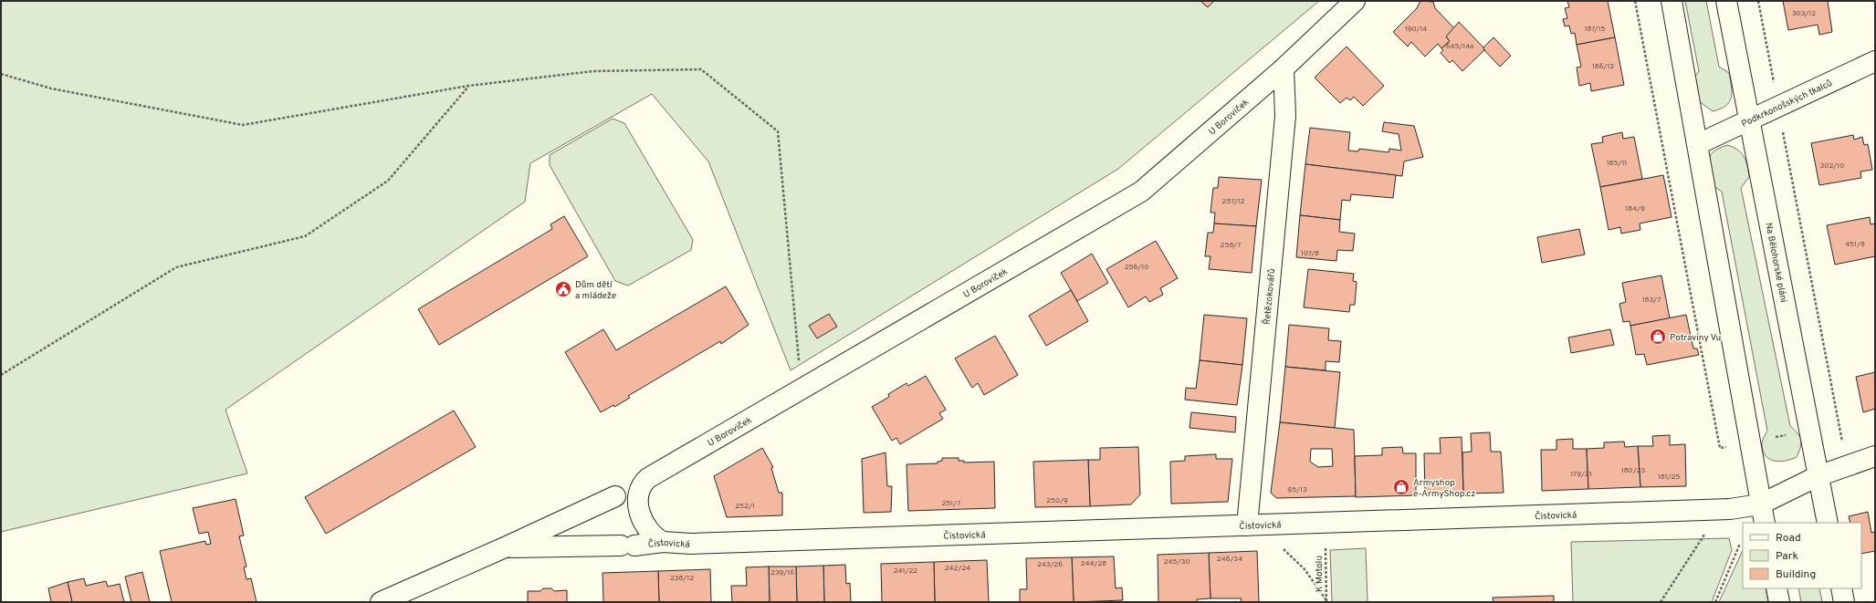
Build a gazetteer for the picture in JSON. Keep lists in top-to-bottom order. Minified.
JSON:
{"streets":{"street":["Podkrkonošských tkalců","U Boroviček","Na Bělohorské pláni","Řetězokovářů","Čistovická"],"path":["K Motolu"]},"crossings":[["Podkrkonošských tkalců","Na Bělohorské pláni"],["U Boroviček","Řetězokovářů"],["U Boroviček","Čistovická"],["Na Bělohorské pláni","Čistovická"],["Řetězokovářů","Čistovická"]],"places":{"public building":["Dům dětí a mládeže"],"shop":["Potraviny Vu","Armyshop e-ArmyShop.cz"]},"house_numbers":["303/12","190/14","187/15","645/14a","186/13","185/11","302/10","257/12","184/9","451/8","258/7","107/8","256/10","183/7","180/23","179/21","181/25","95/13","250/9","251/7","252/1","246/34","245/30","244/28","243/26","242/24","241/22","239/16","238/12"],"legend":["Road","Park","Building"]}
